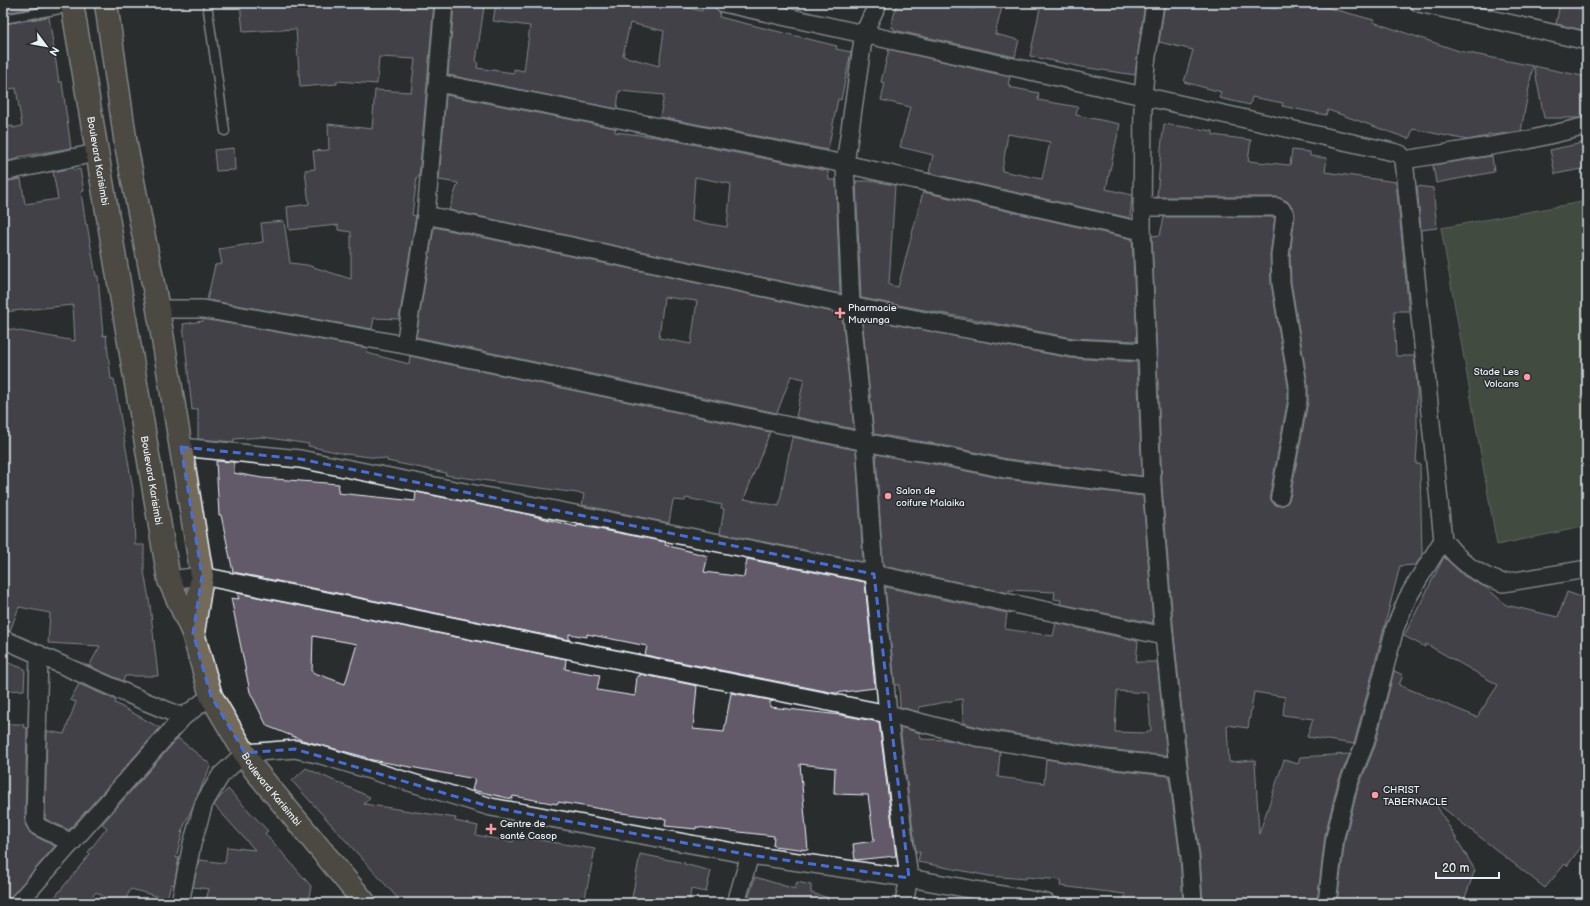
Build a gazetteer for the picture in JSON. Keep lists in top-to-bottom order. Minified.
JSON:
{"streets":{"main road":["Boulevard Karisimbi"]},"places":{"health":["Pharmacie Muvunga","Centre de santé Casop"],"other":["Stade Les Volcans","Salon de coifure Malaika","CHRIST TABERNACLE"]},"scale_bar":"20 m","north":"bottom right"}
